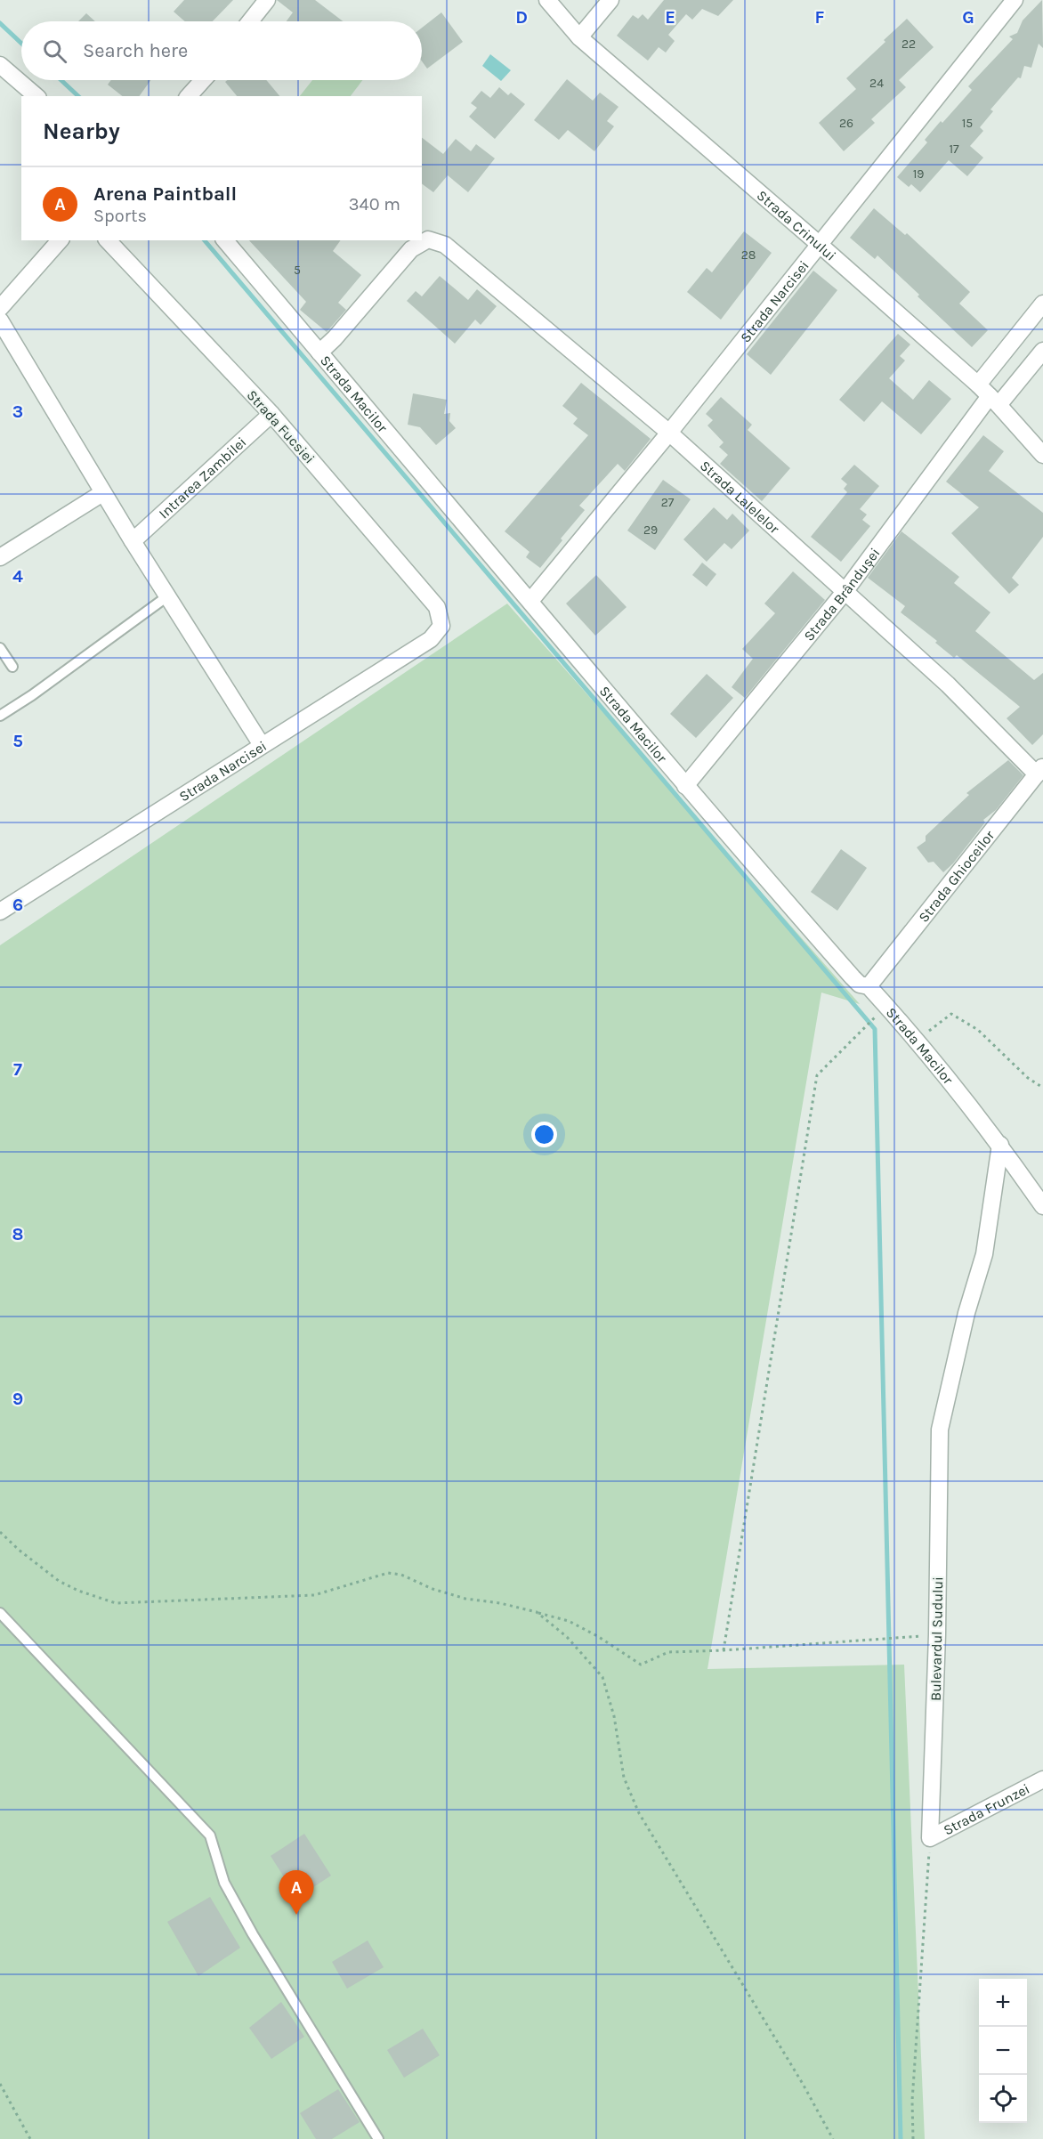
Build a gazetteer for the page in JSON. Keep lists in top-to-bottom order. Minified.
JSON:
{"streets":{"street":["Strada Crinului","Strada Narcisei","Strada Macilor","Strada Fucsiei","Intrarea Zambilei","Strada Lalelelor","Strada Brândușei","Strada Ghioceilor","Bulevardul Sudului","Strada Frunzei"]},"crossings":[["Strada Crinului","Strada Narcisei"],["Strada Crinului","Strada Brândușei"],["Strada Narcisei","Strada Macilor"],["Strada Narcisei","Strada Fucsiei"],["Strada Narcisei","Strada Lalelelor"],["Strada Macilor","Strada Lalelelor"],["Strada Macilor","Strada Brândușei"],["Strada Macilor","Strada Ghioceilor"],["Strada Macilor","Bulevardul Sudului"],["Strada Fucsiei","Intrarea Zambilei"],["Strada Lalelelor","Strada Brândușei"],["Strada Lalelelor","Strada Ghioceilor"],["Bulevardul Sudului","Strada Frunzei"]],"house_numbers":["22","24","26","15","17","19","28","5","27","29"],"page":{"search":"Search here","heading":"Nearby","list":[{"mark":"A","name":"Arena Paintball","note":"Sports","value":"340 m"}],"pins":"A","map_buttons":["+","−"]},"grid":{"columns":["D","E","F","G"],"rows":["3","4","5","6","7","8","9"]}}
